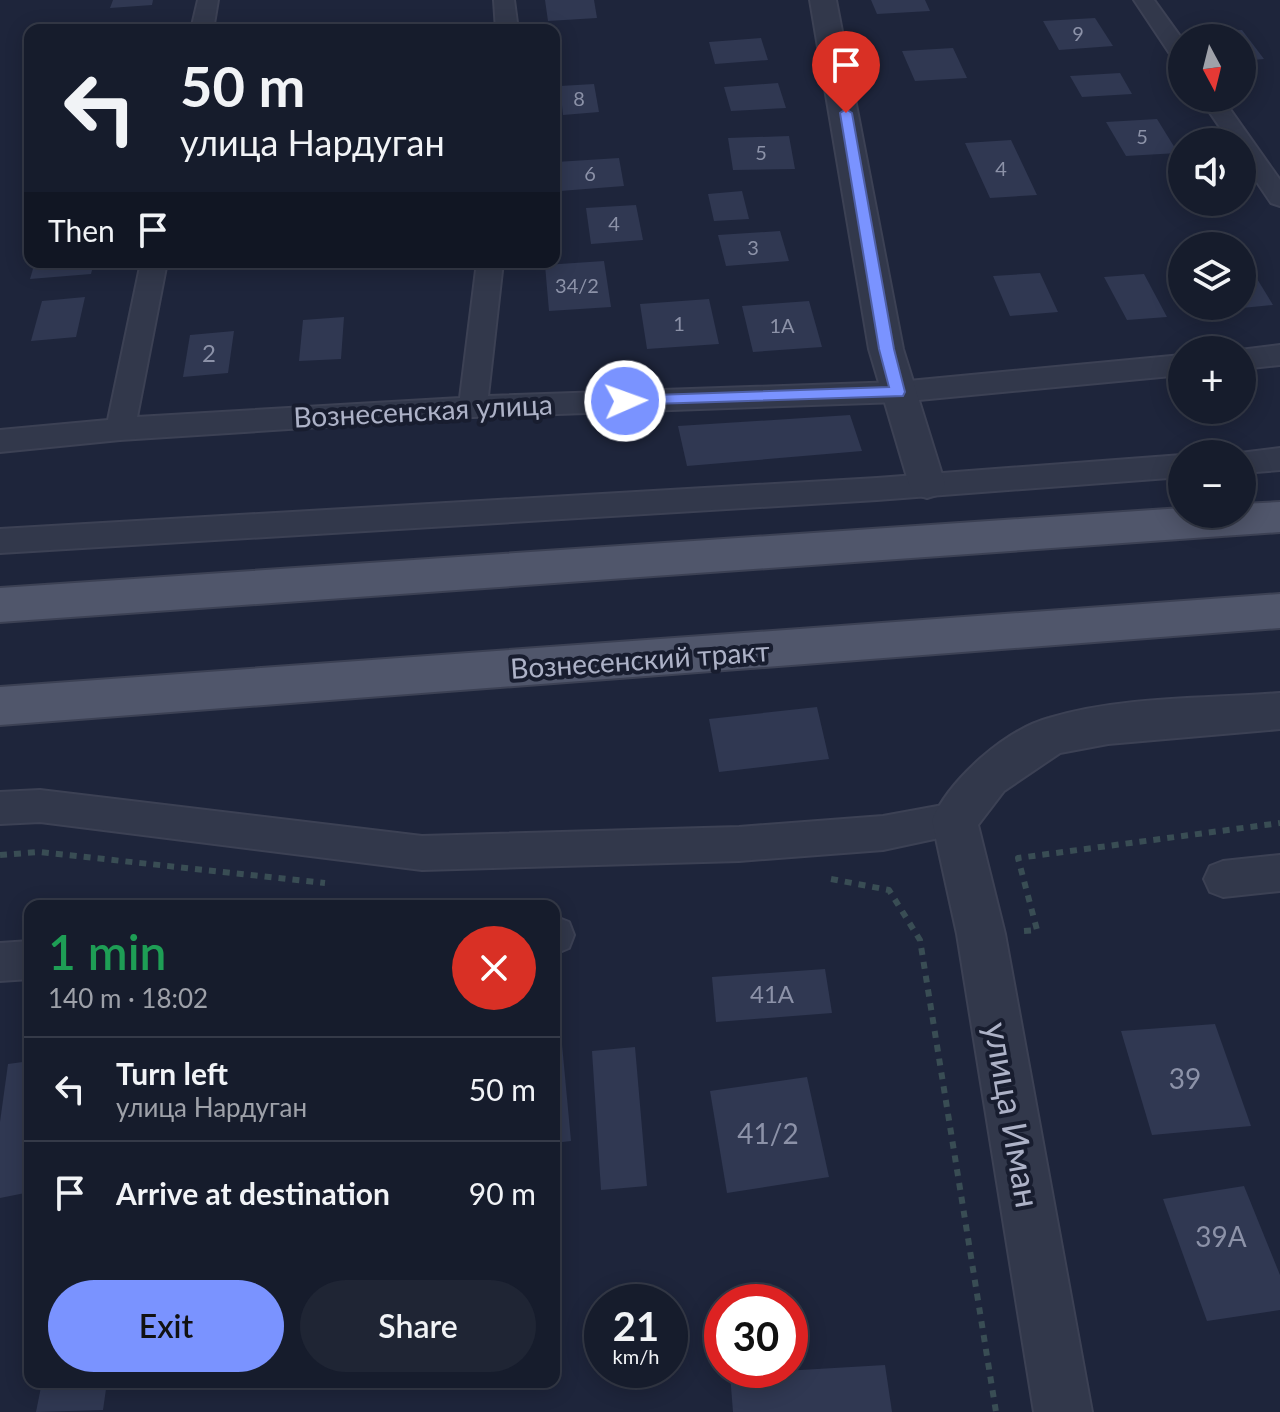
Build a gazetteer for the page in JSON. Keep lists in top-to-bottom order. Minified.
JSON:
{"streets":{"main road":["Вознесенский тракт"],"street":["Вознесенская улица","улица Иман"]},"house_numbers":["9","8","5","5","4","6","4","3","34/2","1","1А","2","41А","39","41/2","39А"],"north":"bottom","page":{"map_buttons":["+","−"],"turn":["50 m","улица Нардуган"],"then":"Then","heading":["1 min","140 m · 18:02"],"list":[{"name":"Turn left","note":"улица Нардуган","value":"50 m"},{"name":"Arrive at destination","value":"90 m"}],"buttons":["Exit","Share"],"speed":"21 km/h","limit":"30"}}
